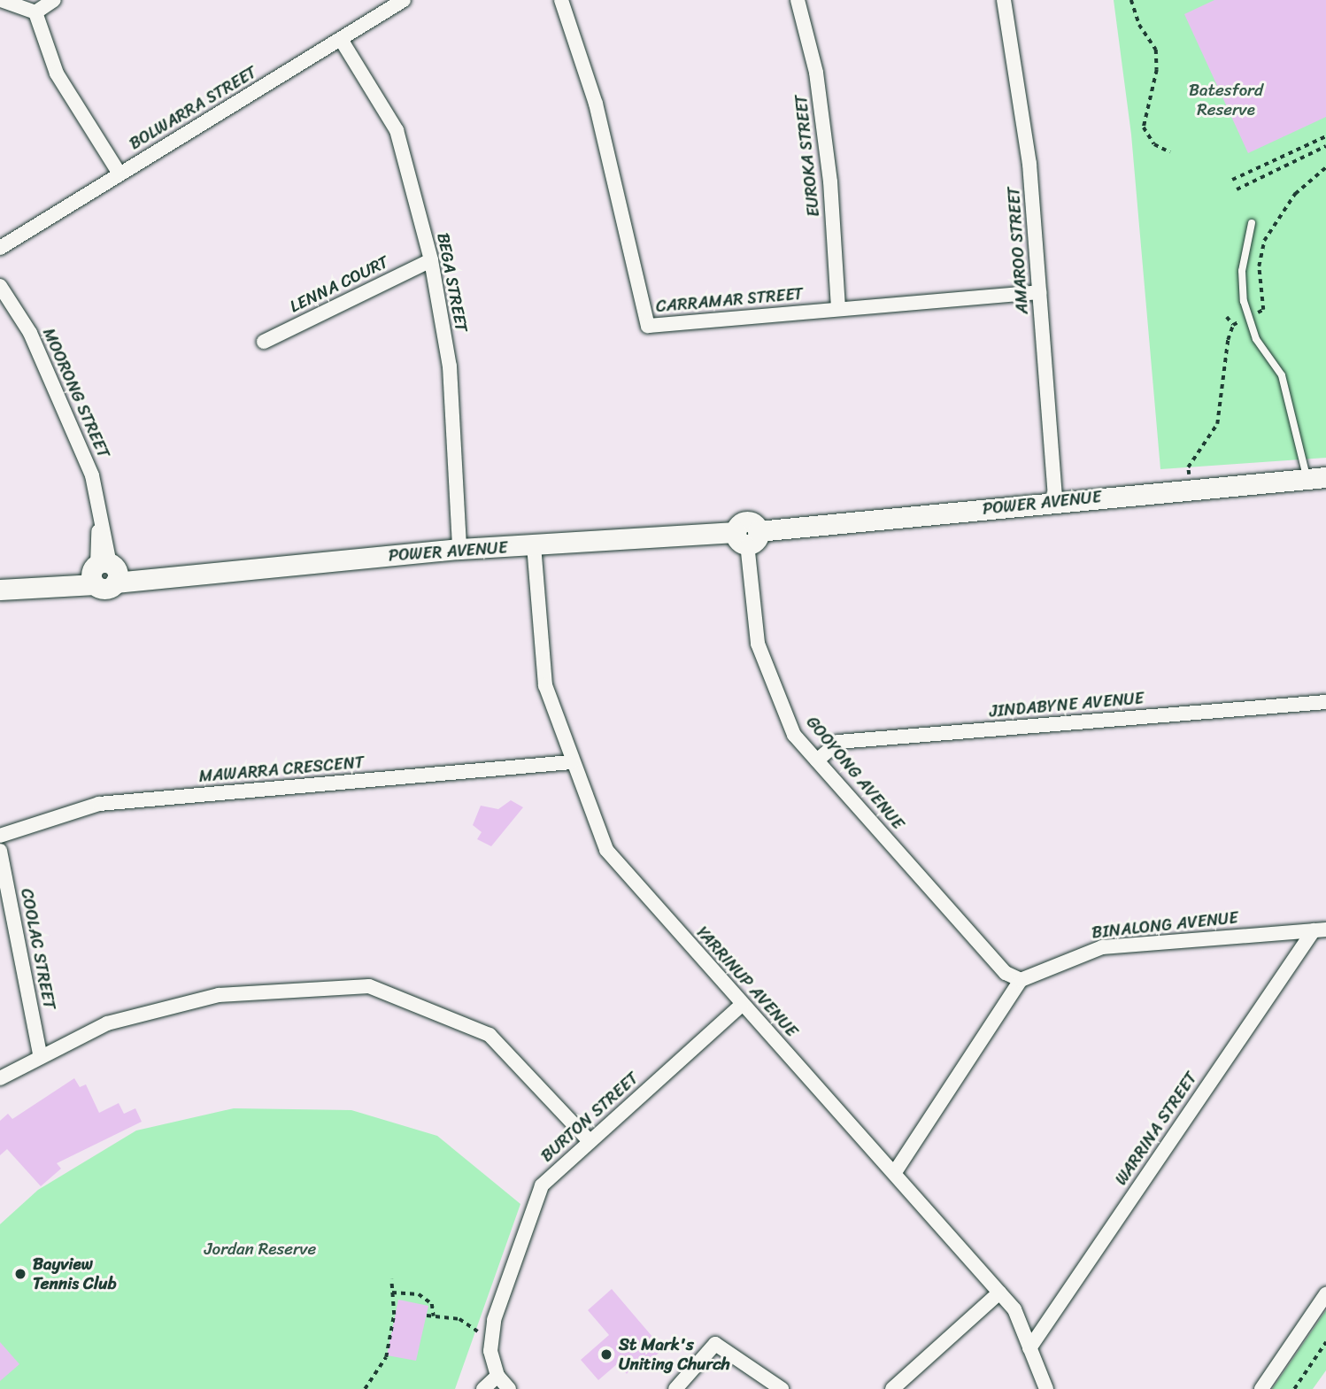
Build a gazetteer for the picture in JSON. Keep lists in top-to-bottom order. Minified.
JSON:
{"streets":{"street":["BOLWARRA STREET","EUROKA STREET","AMAROO STREET","BEGA STREET","LENNA COURT","CARRAMAR STREET","MOORONG STREET","POWER AVENUE","JINDABYNE AVENUE","MAWARRA CRESCENT","GOOYONG AVENUE","BINALONG AVENUE","COOLAC STREET","YARRINUP AVENUE","BURTON STREET","WARRINA STREET"]},"crossings":[["BOLWARRA STREET","BEGA STREET"],["EUROKA STREET","CARRAMAR STREET"],["AMAROO STREET","CARRAMAR STREET"],["AMAROO STREET","POWER AVENUE"],["BEGA STREET","LENNA COURT"],["BEGA STREET","POWER AVENUE"],["MOORONG STREET","POWER AVENUE"],["POWER AVENUE","GOOYONG AVENUE"],["POWER AVENUE","YARRINUP AVENUE"],["JINDABYNE AVENUE","GOOYONG AVENUE"],["MAWARRA CRESCENT","YARRINUP AVENUE"],["GOOYONG AVENUE","BINALONG AVENUE"],["BINALONG AVENUE","WARRINA STREET"],["YARRINUP AVENUE","BURTON STREET"],["YARRINUP AVENUE","WARRINA STREET"]],"parks":["Batesford Reserve","Jordan Reserve"],"places":["Bayview Tennis Club","St Mark's Uniting Church"]}
